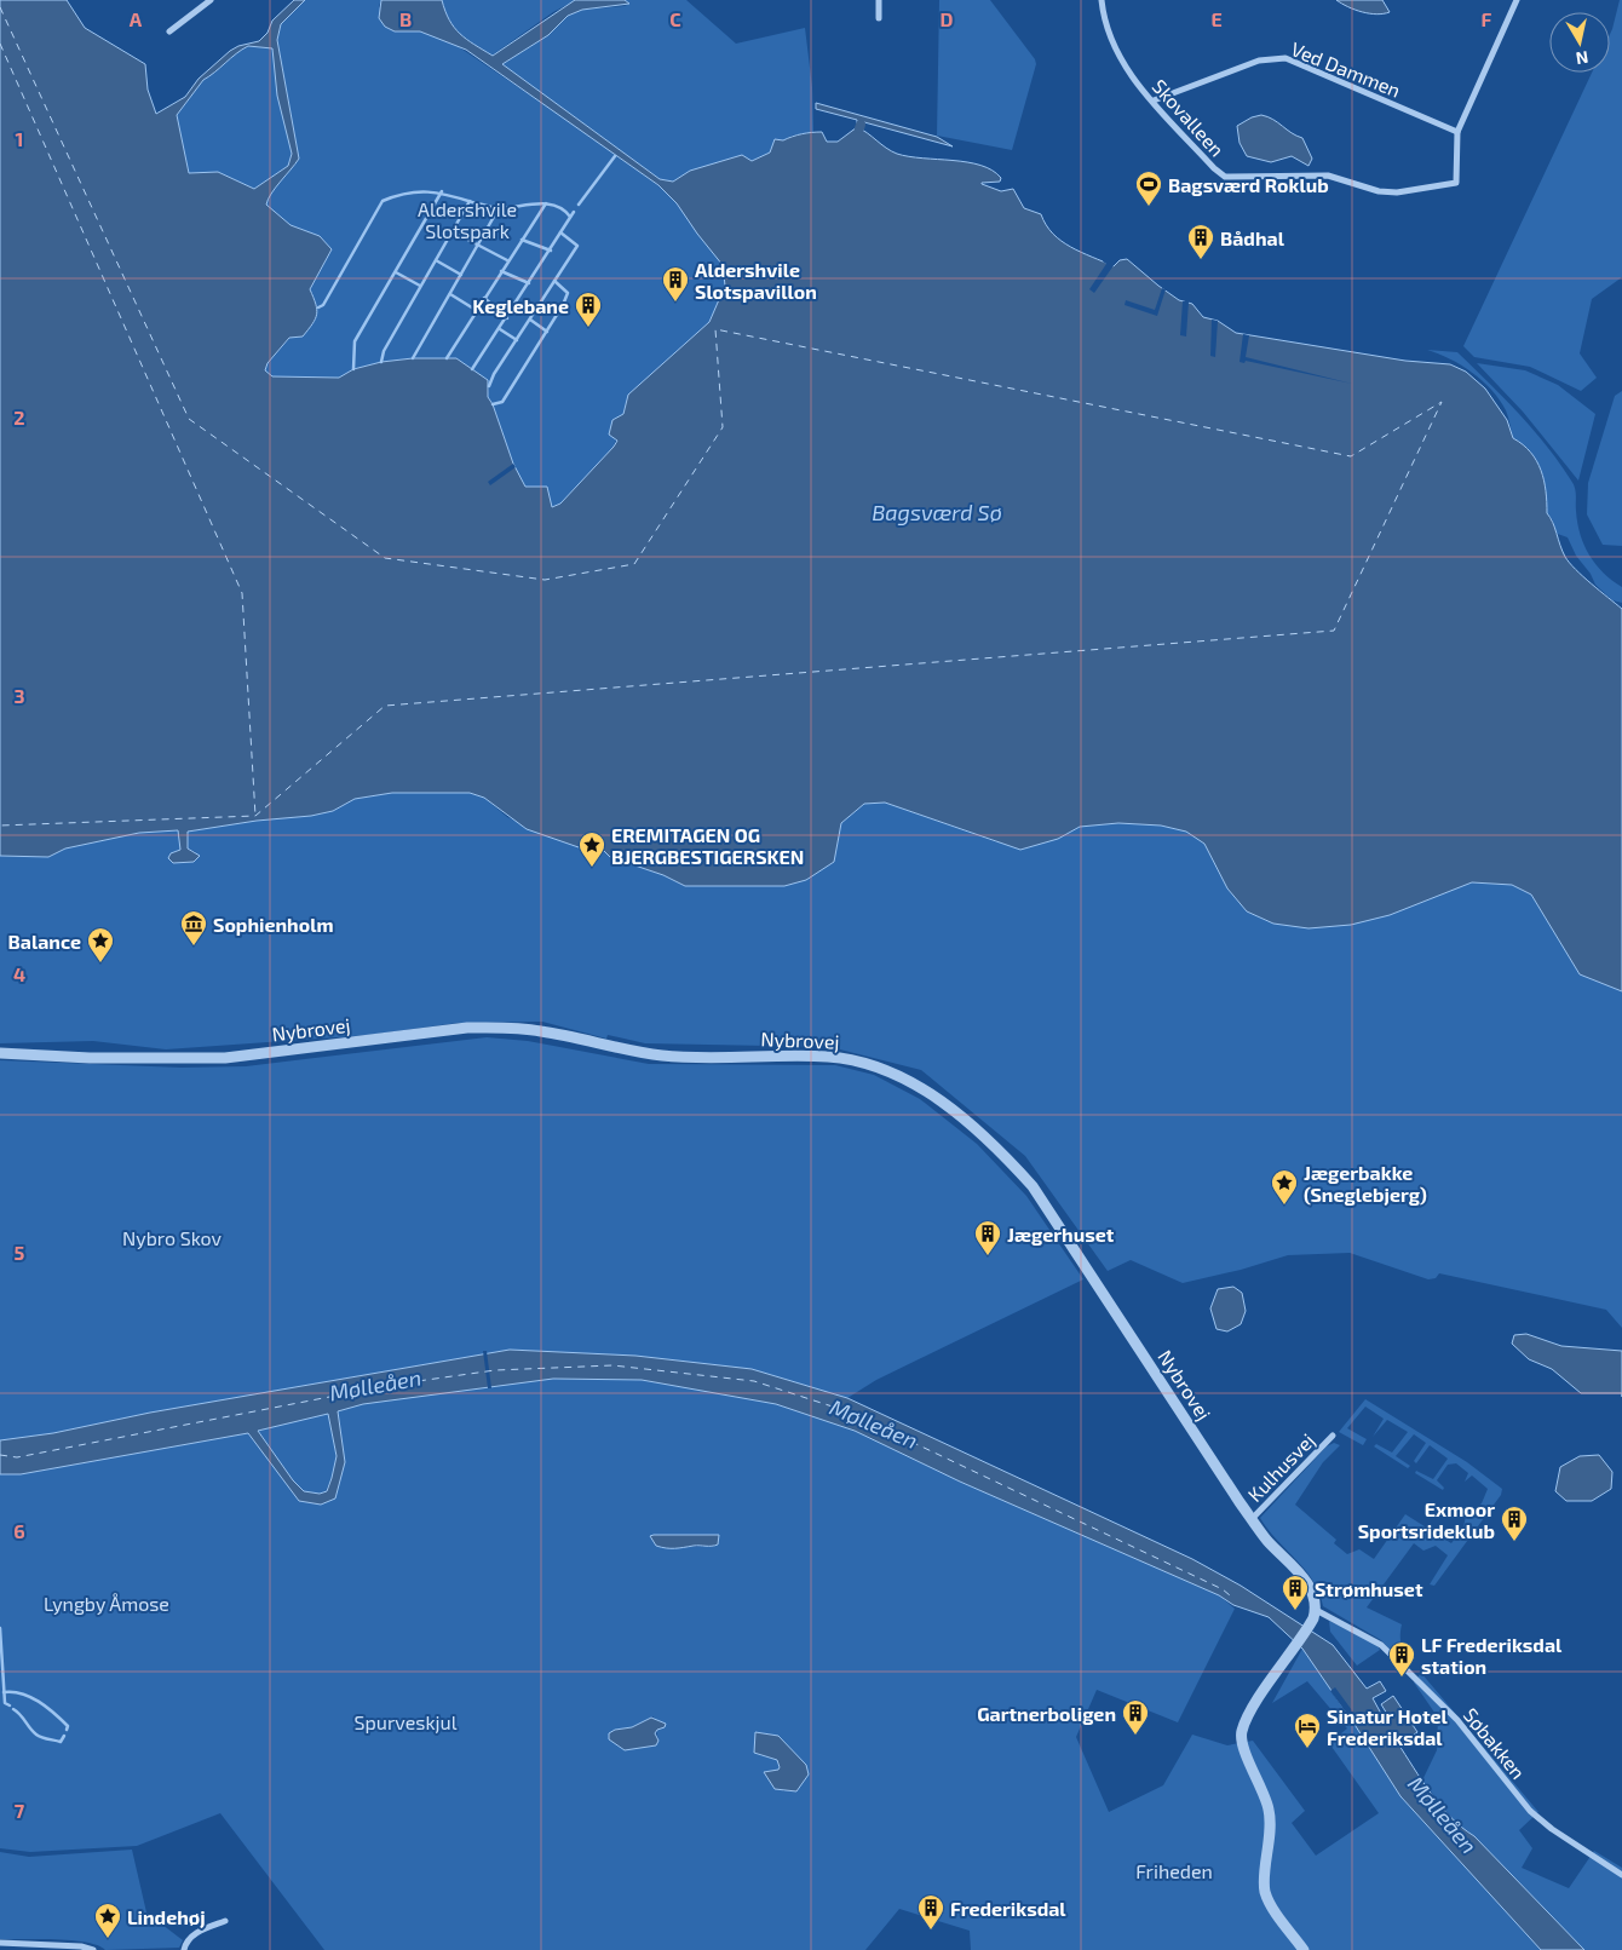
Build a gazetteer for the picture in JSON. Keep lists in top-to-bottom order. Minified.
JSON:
{"streets":{"street":["Ved Dammen","Skovalleen","Nybrovej","Kulhusvej","Søbakken"]},"crossings":[["Ved Dammen","Skovalleen"],["Nybrovej","Kulhusvej"],["Nybrovej","Søbakken"]],"water":["Bagsværd Sø","Mølleåen"],"parks":["Aldershvile Slotspark","Nybro Skov","Lyngby Åmose","Spurveskjul","Friheden"],"places":{"sports":["Bagsværd Roklub"],"building":["Bådhal","Aldershvile Slotspavillon","Keglebane","Jægerhuset","Exmoor Sportsrideklub","Strømhuset","LF Frederiksdal station","Gartnerboligen","Frederiksdal"],"place":["EREMITAGEN OG BJERGBESTIGERSKEN","Balance","Jægerbakke (Sneglebjerg)","Lindehøj"],"museum":["Sophienholm"],"hotel":["Sinatur Hotel Frederiksdal"]},"north":"bottom","grid":{"columns":["A","B","C","D","E","F"],"rows":["1","2","3","4","5","6","7"]}}
